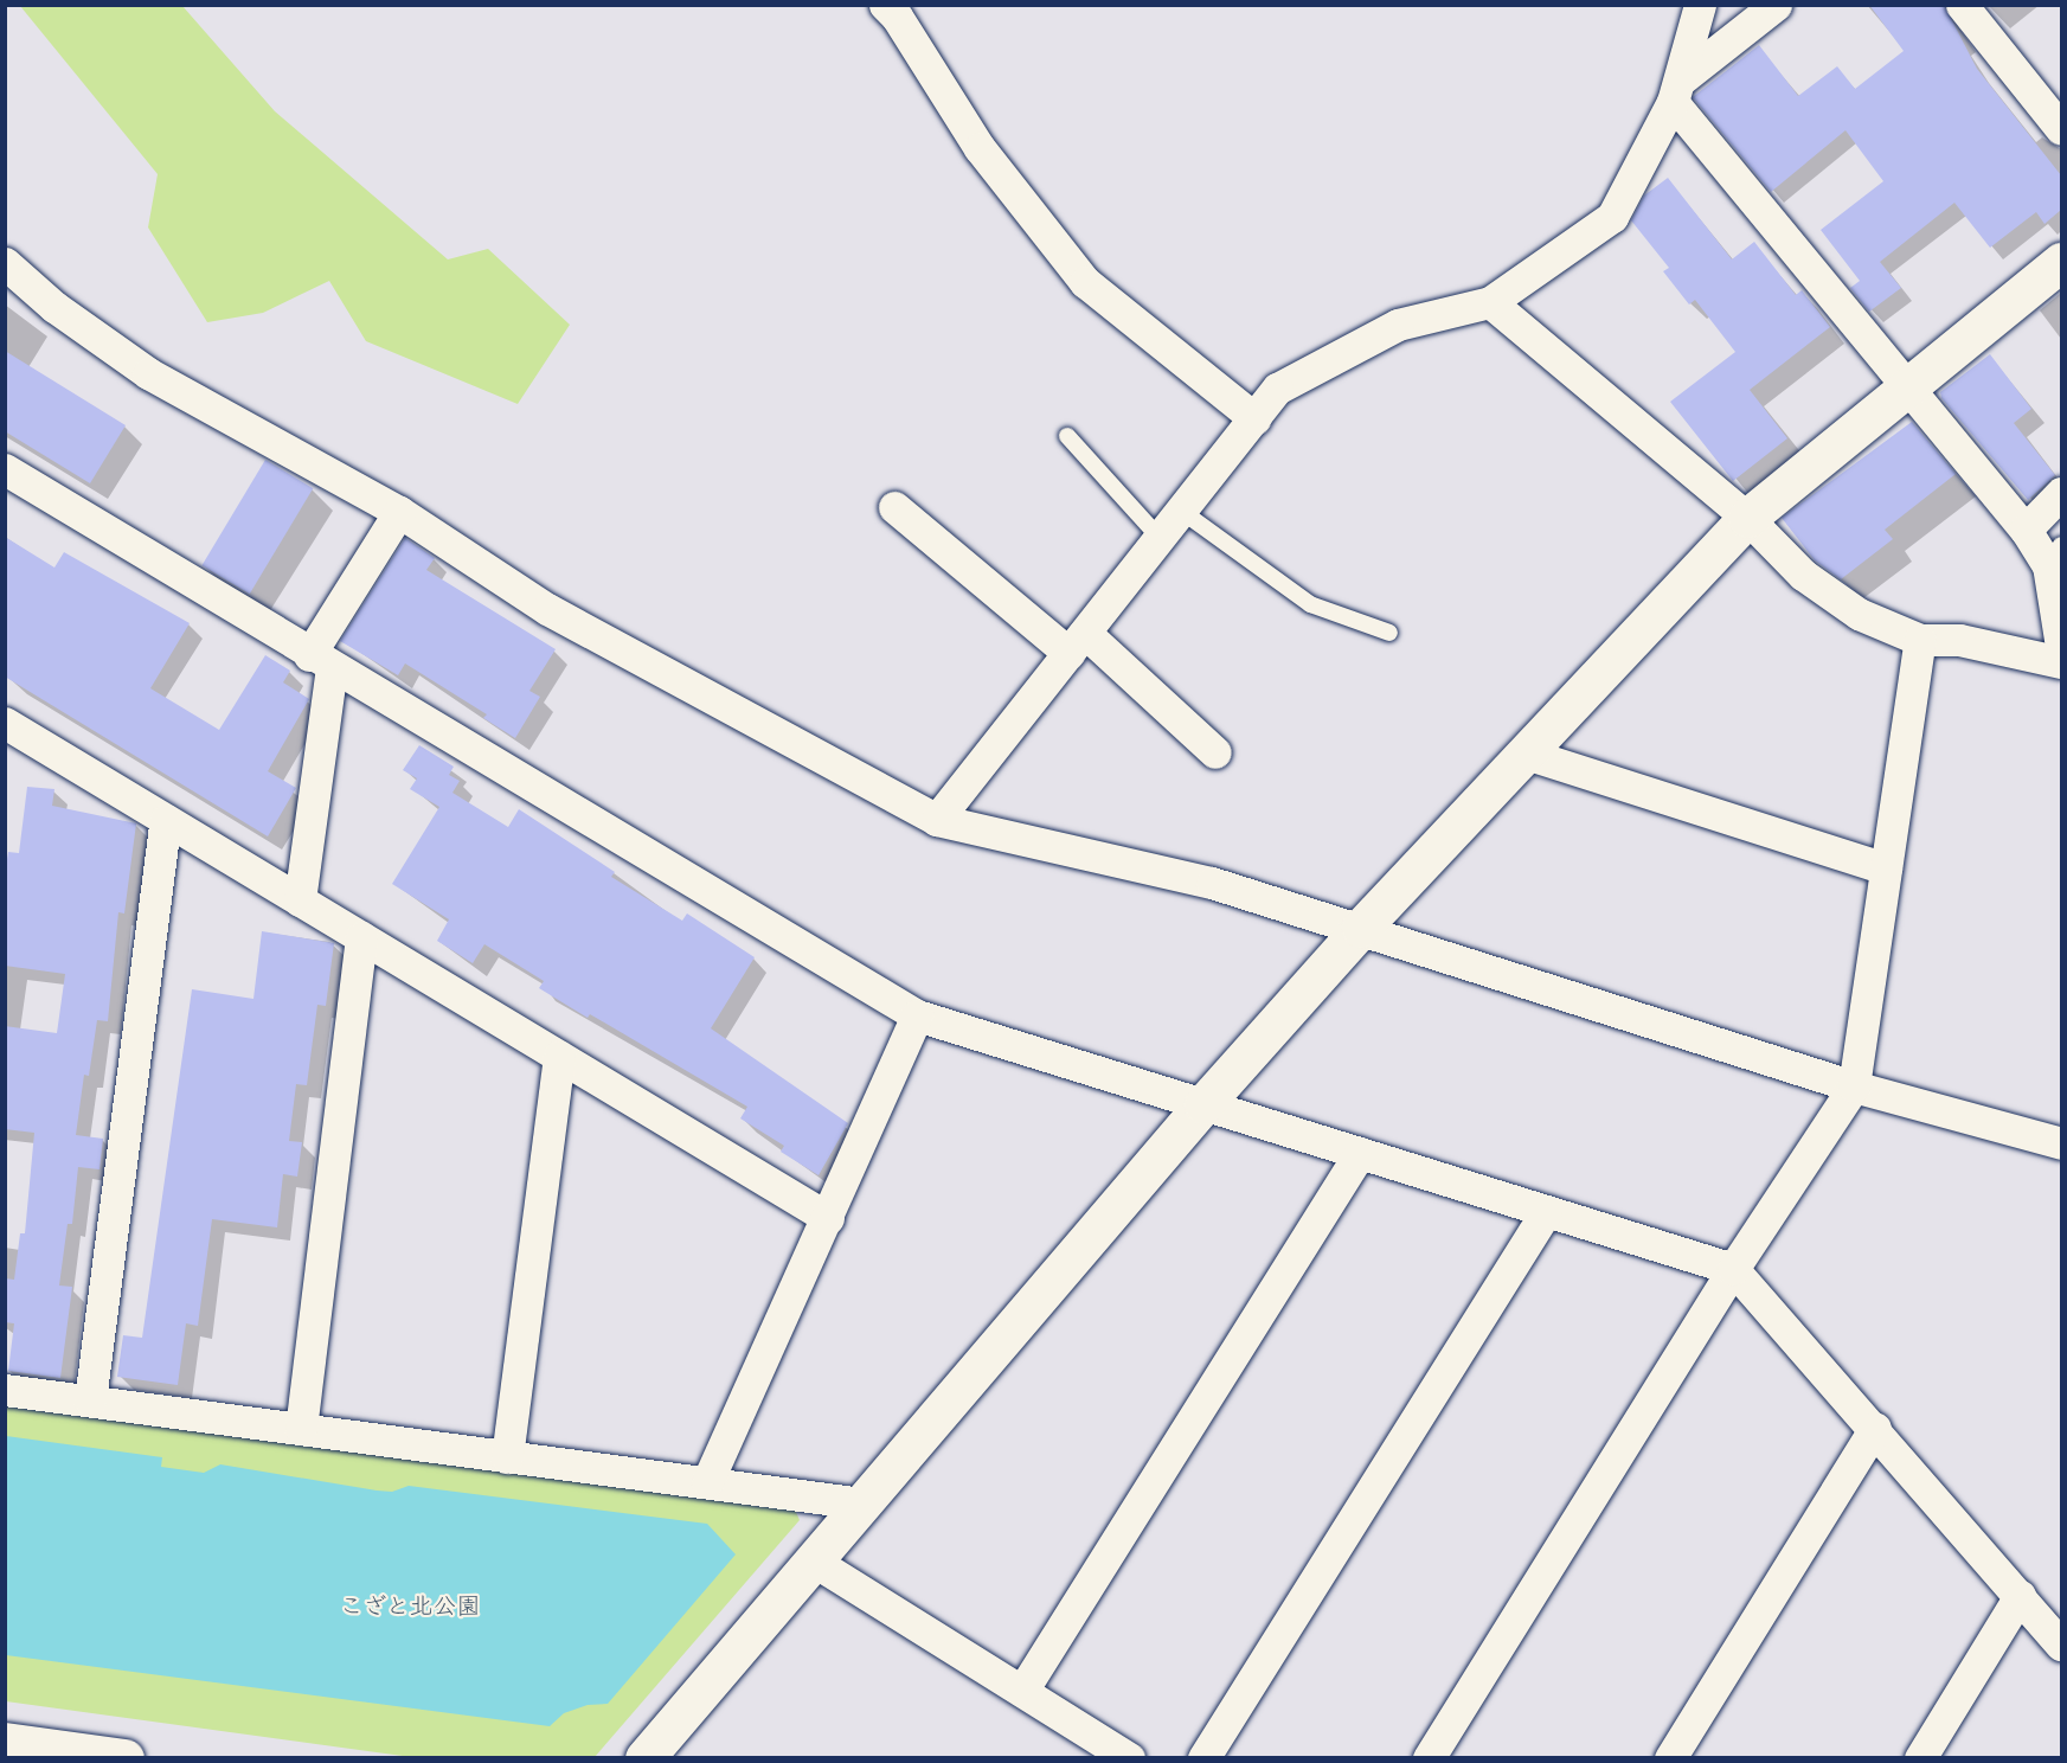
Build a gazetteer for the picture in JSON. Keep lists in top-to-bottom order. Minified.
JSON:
{"parks":["こざと北公園"]}
